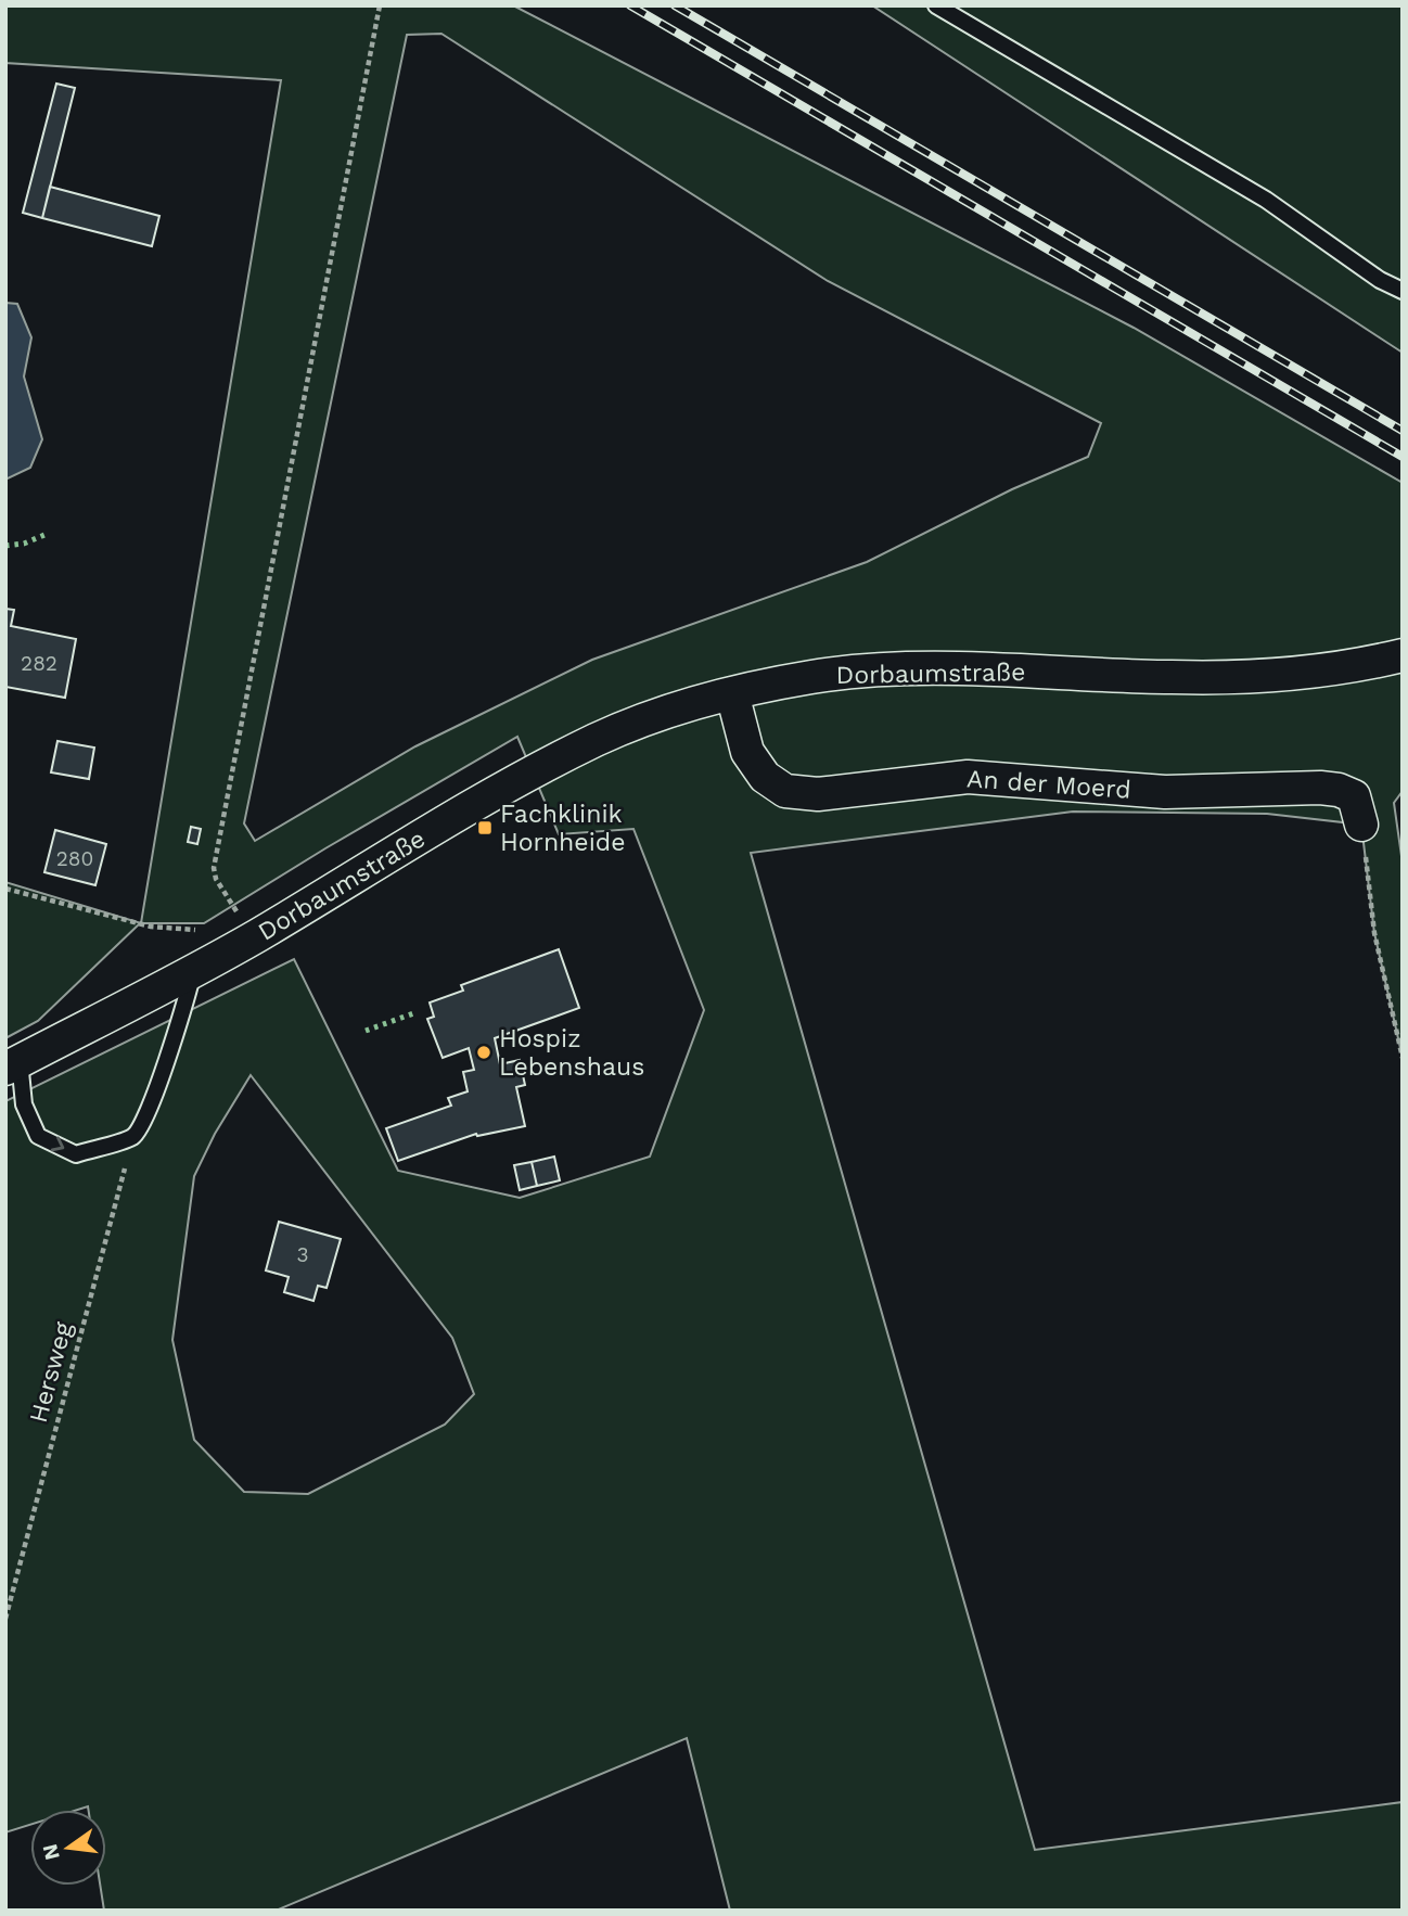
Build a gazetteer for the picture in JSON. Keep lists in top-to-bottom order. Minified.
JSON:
{"streets":{"street":["Dorbaumstraße","An der Moerd"],"path":["Hersweg"]},"crossings":[["Dorbaumstraße","An der Moerd"]],"places":{"transit":["Fachklinik Hornheide"],"other":["Hospiz Lebenshaus"]},"house_numbers":["282","280","3"],"north":"left"}
